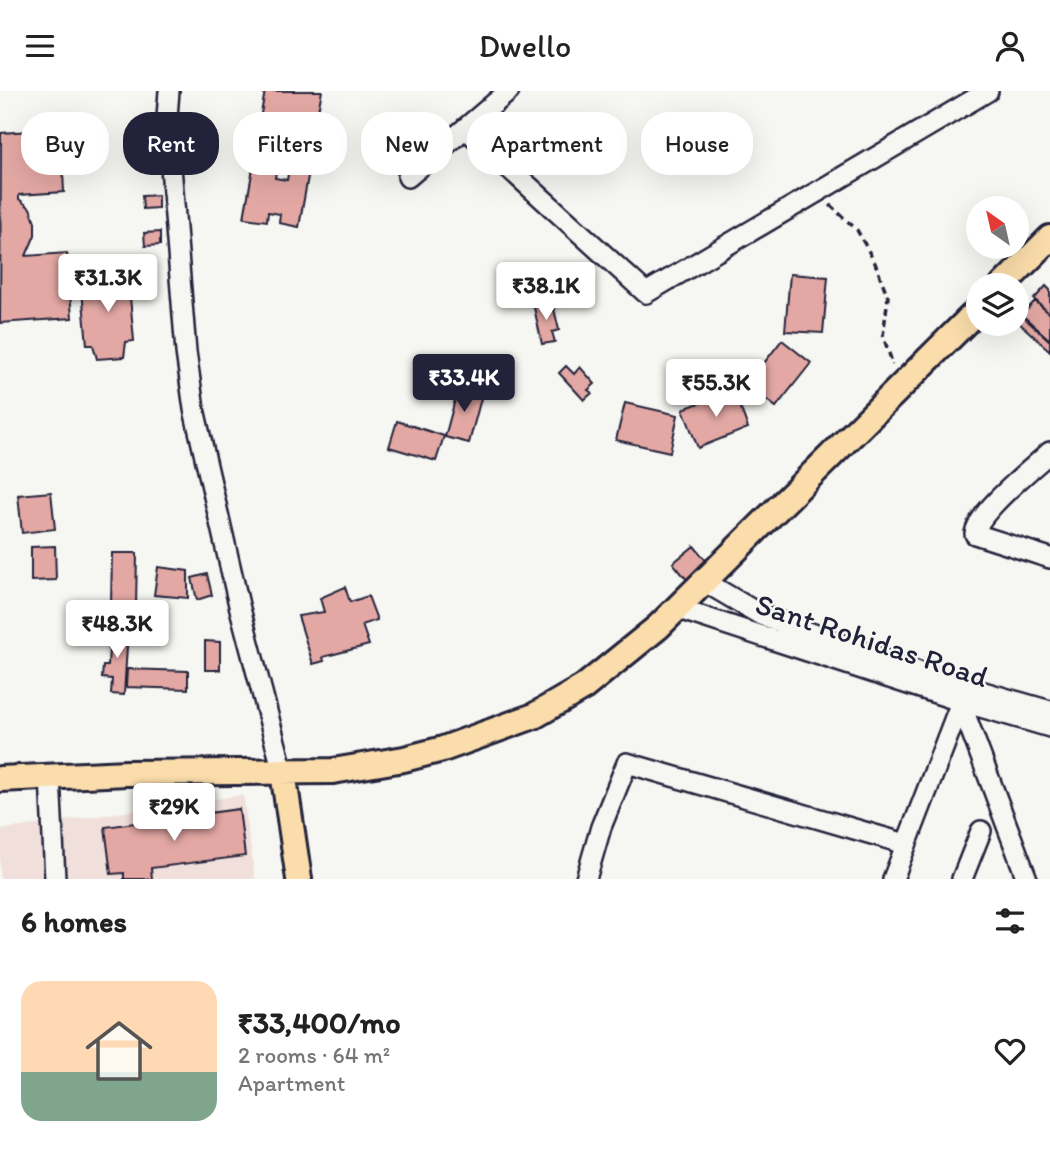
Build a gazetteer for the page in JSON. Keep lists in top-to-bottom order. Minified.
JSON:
{"streets":{"street":["Sant Rohidas Road"]},"north":"top left","page":{"header":"Dwello","chip":["Buy","Rent","Filters","New","Apartment","House"],"price":["₹31.3K","₹38.1K","₹33.4K","₹55.3K","₹48.3K","₹29K"],"heading":"6 homes","list":[{"name":"₹33,400/mo","note":"2 rooms · 64 m² · Apartment"}]}}
